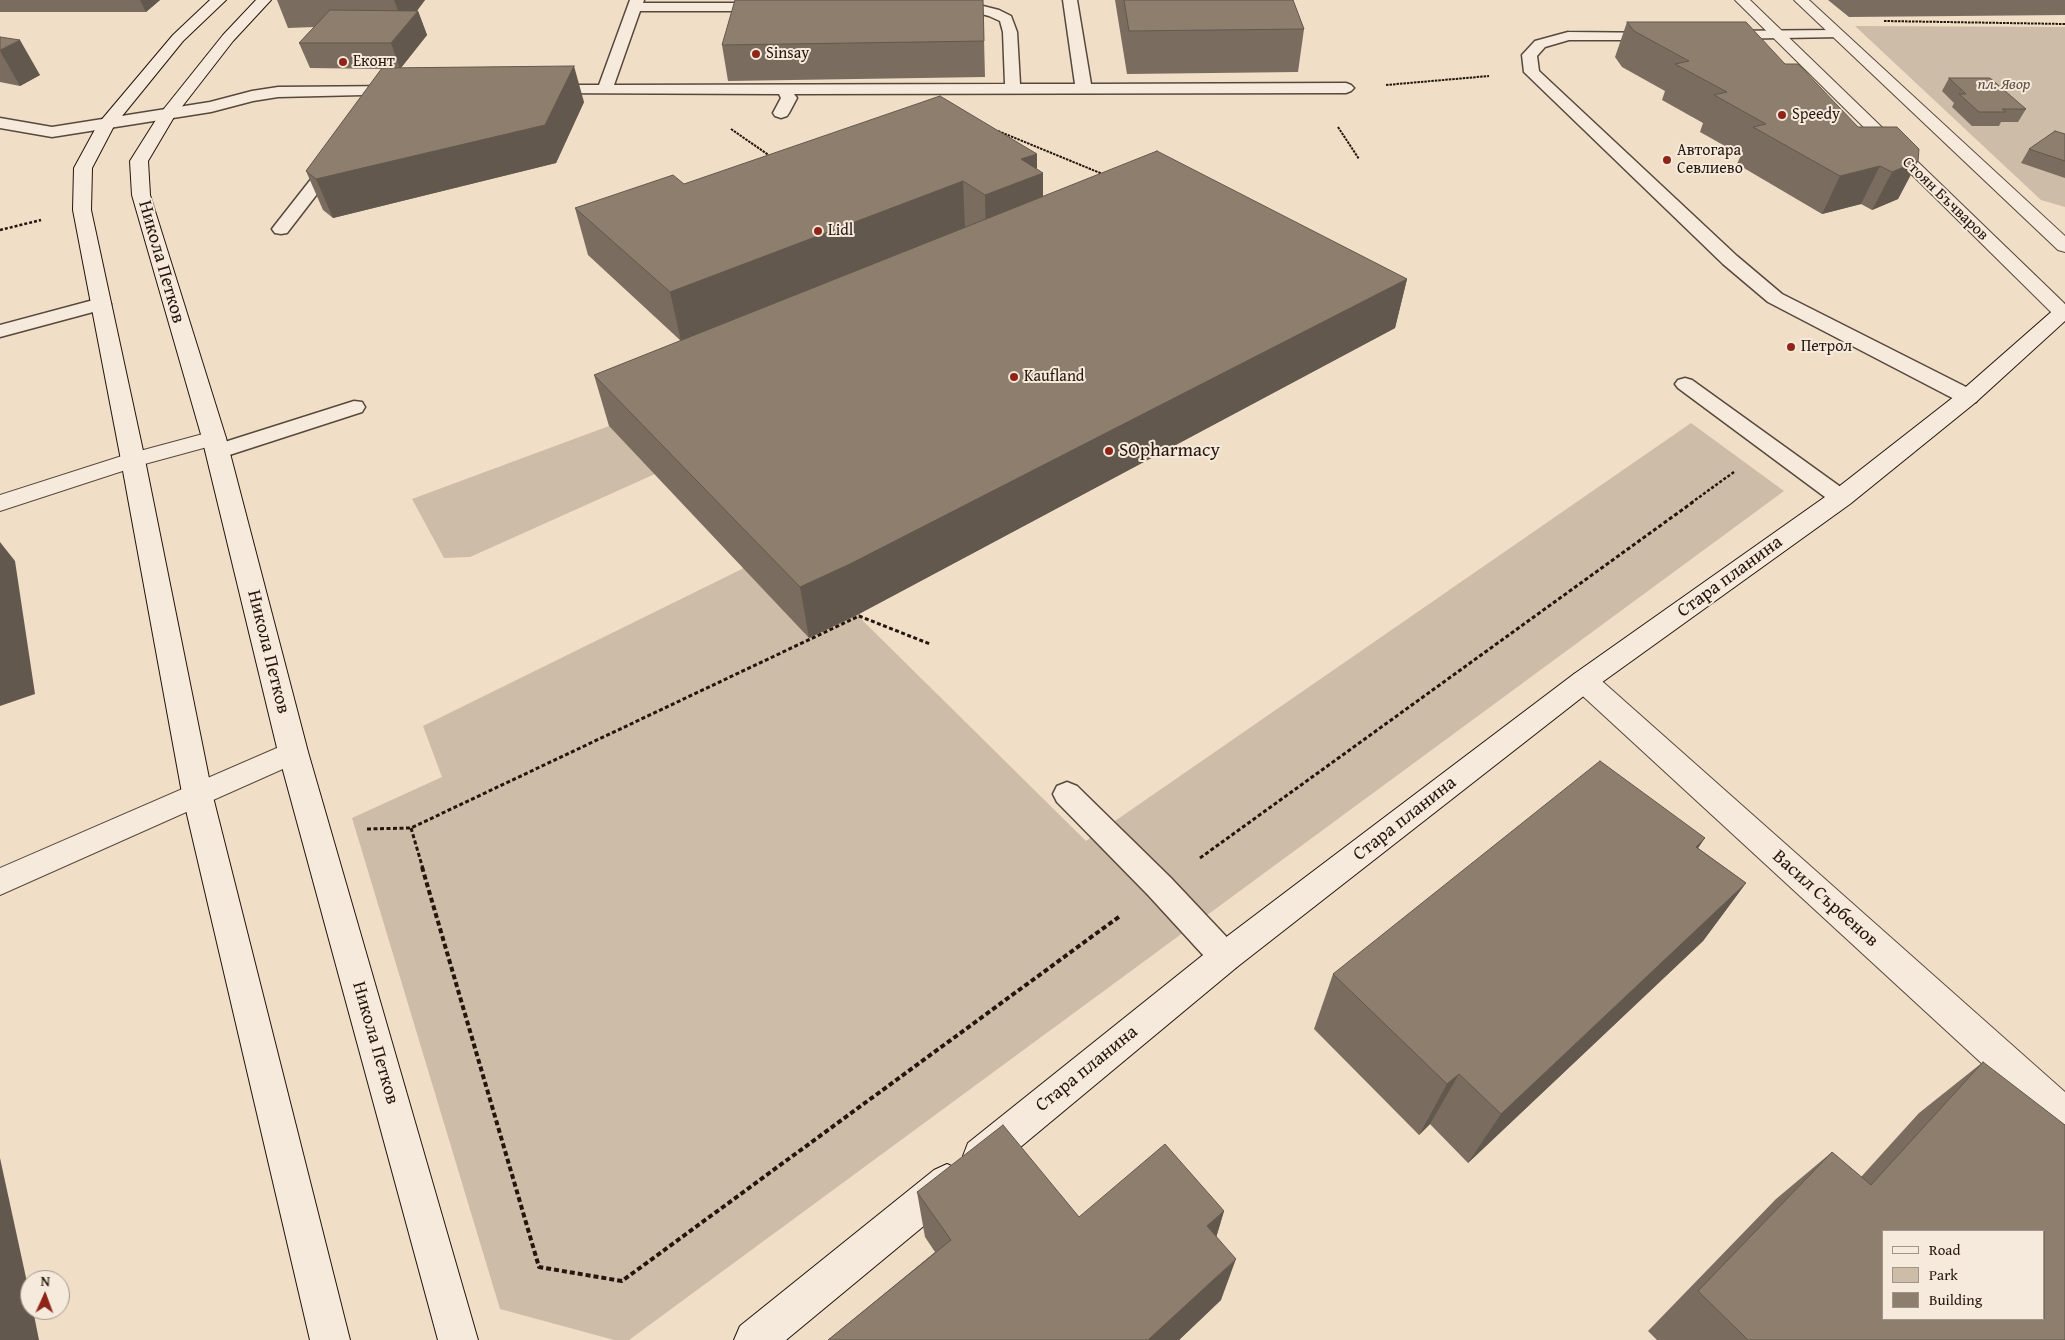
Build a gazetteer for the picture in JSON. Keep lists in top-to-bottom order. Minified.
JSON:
{"streets":{"main road":["Стоян Бъчваров","Никола Петков","Стара планина","Васил Сърбенов"]},"crossings":[["Стоян Бъчваров","Стара планина"],["Стара планина","Васил Сърбенов"]],"parks":["пл. Явор"],"places":["Sinsay","Еконт","Speedy","Автогара Севлиево","Lidl","Петрол","Kaufland","SOpharmacy"],"legend":["Road","Park","Building"],"north":"top"}
